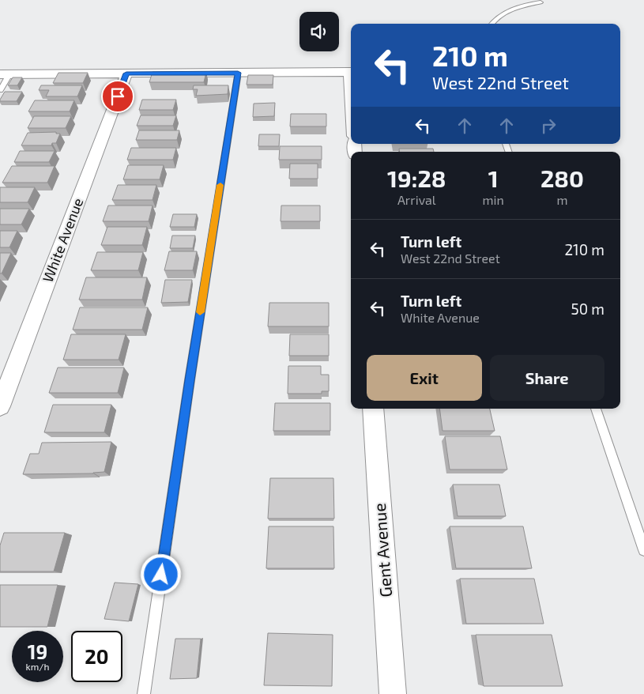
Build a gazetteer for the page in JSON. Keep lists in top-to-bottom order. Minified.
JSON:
{"streets":{"street":["White Avenue","Gent Avenue"]},"page":{"turn":["210 m","West 22nd Street"],"eta":["19:28","Arrival","1","min","280","m"],"list":[{"name":"Turn left","note":"West 22nd Street","value":"210 m"},{"name":"Turn left","note":"White Avenue","value":"50 m"}],"buttons":["Exit","Share"],"speed":"19 km/h","limit":"20"}}
